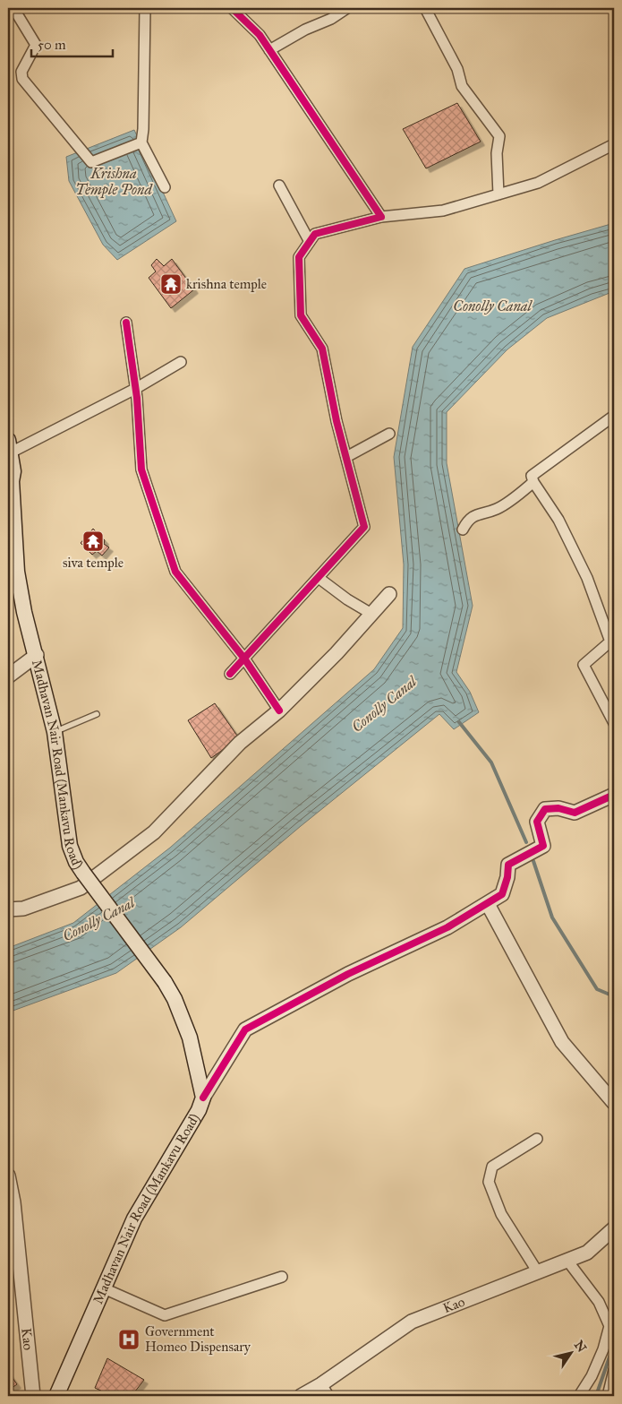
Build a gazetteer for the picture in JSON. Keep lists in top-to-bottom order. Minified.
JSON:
{"streets":{"main road":["Madhavan Nair Road (Mankavu Road)"],"street":["Kao"]},"water":["Krishna Temple Pond","Conolly Canal"],"places":{"temple":["krishna temple","siva temple"],"hospital":["Government Homeo Dispensary"]},"scale_bar":"50 m","north":"top right"}
